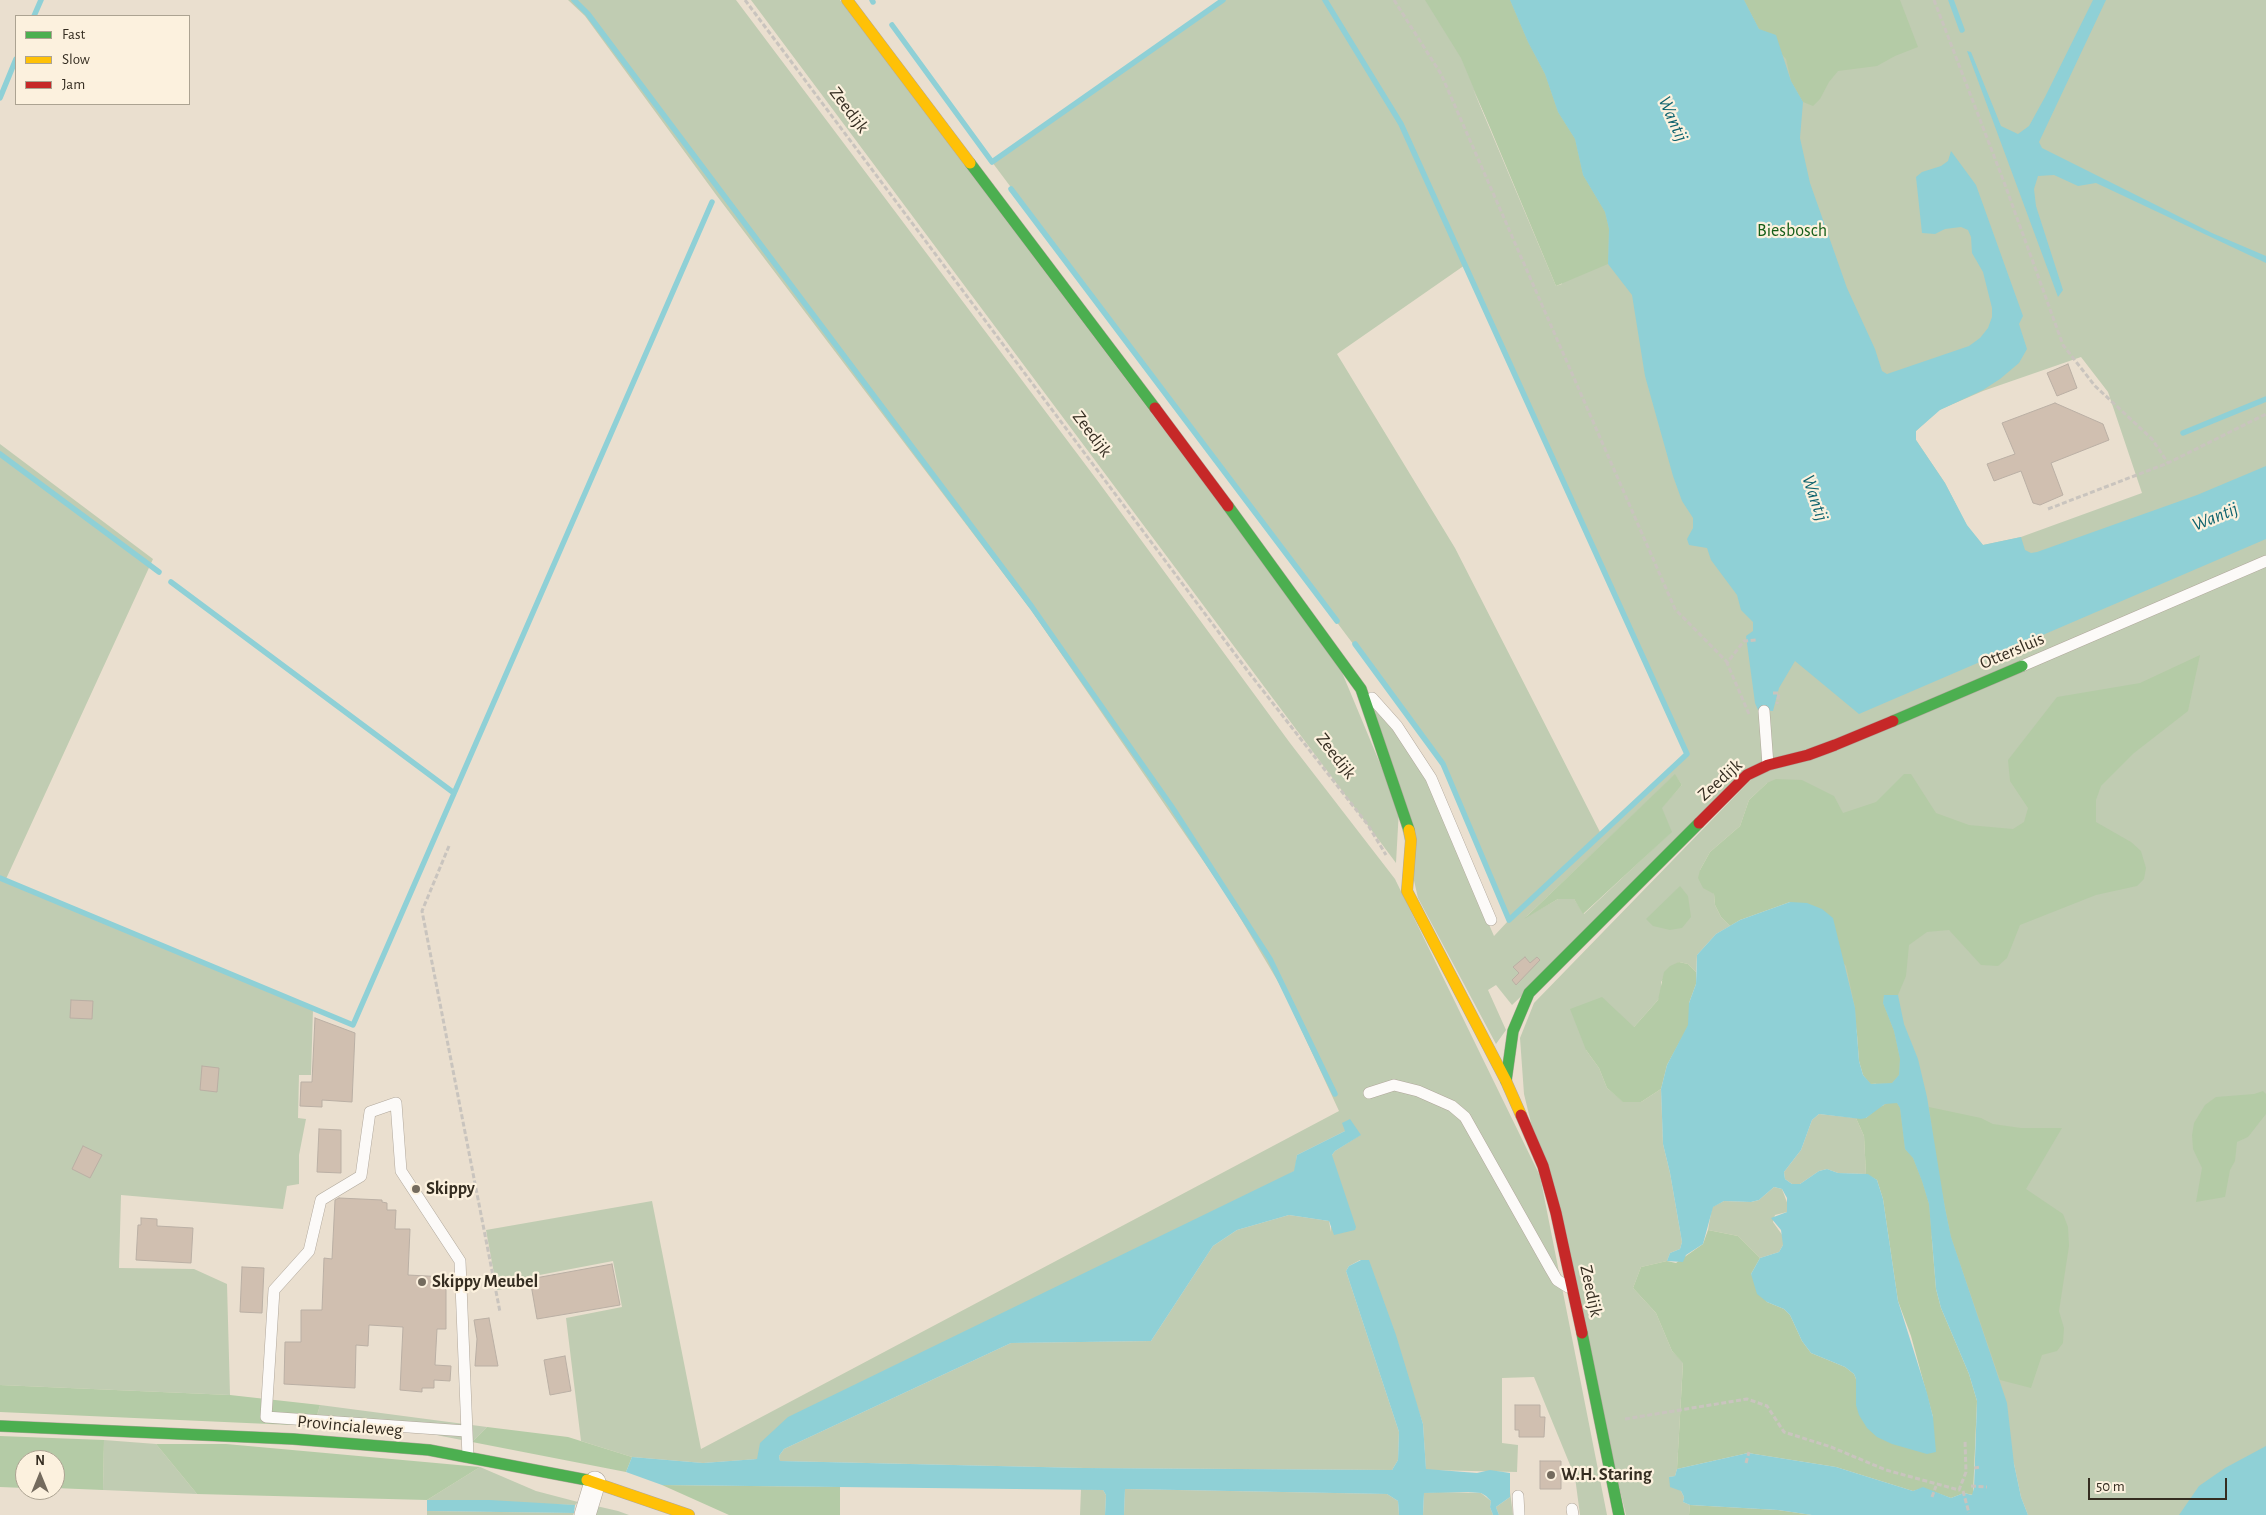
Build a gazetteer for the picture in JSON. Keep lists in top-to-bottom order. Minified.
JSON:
{"streets":{"street":["Zeedijk","Ottersluis","Provincialeweg"]},"crossings":[["Zeedijk","Ottersluis"]],"water":["Wantij"],"parks":["Biesbosch"],"places":["Skippy","Skippy Meubel","W.H. Staring"],"legend":["Fast","Slow","Jam"],"scale_bar":"50 m","north":"top"}
